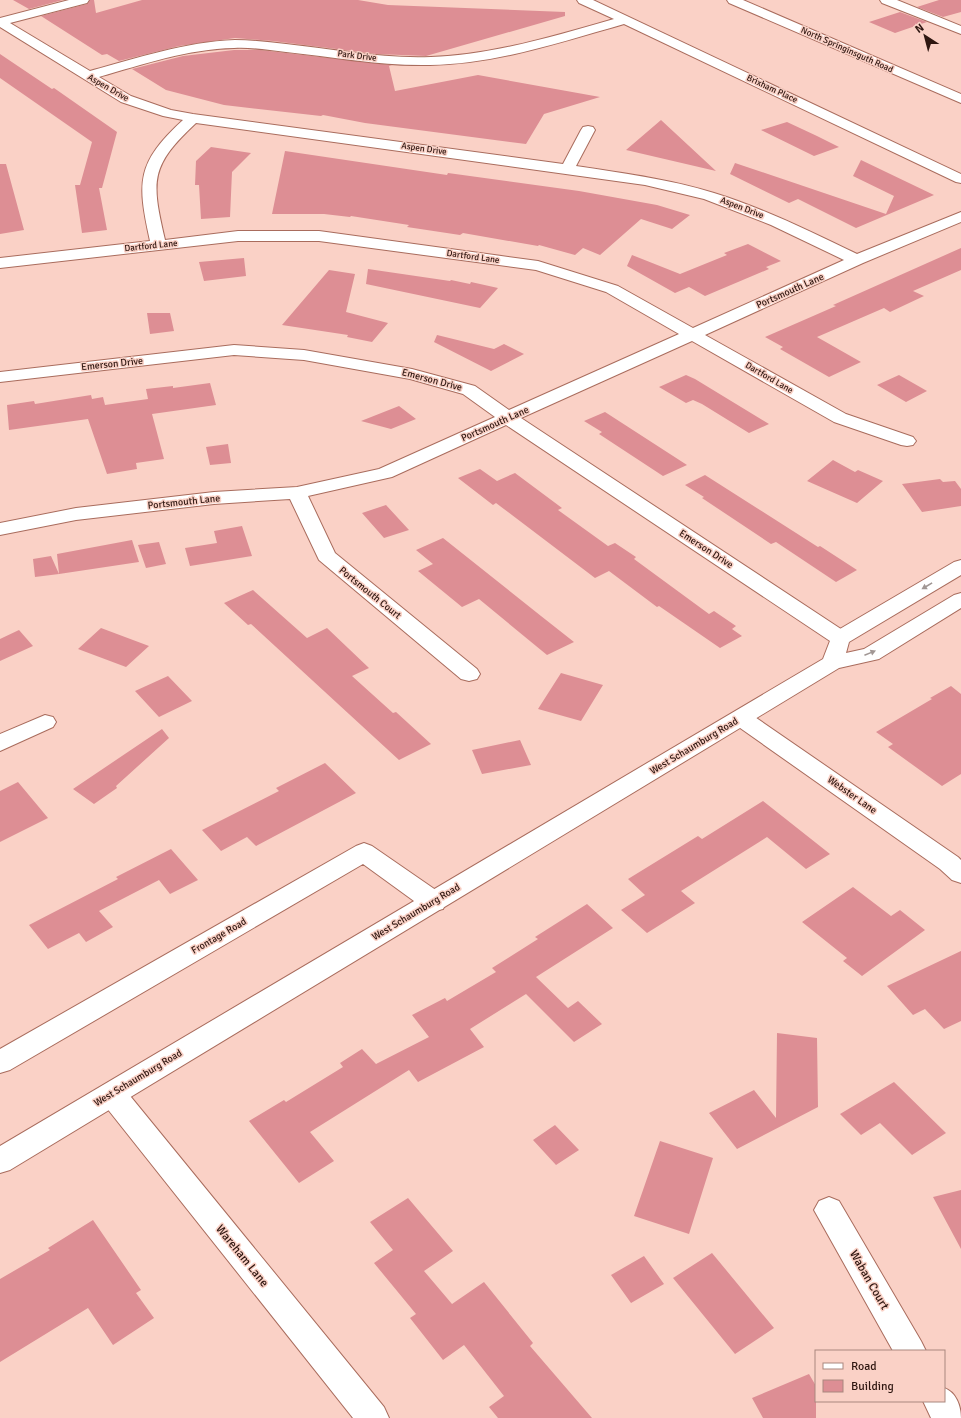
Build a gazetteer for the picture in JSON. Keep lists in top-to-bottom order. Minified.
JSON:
{"streets":{"street":["North Springinsguth Road","Park Drive","Aspen Drive","Brixham Place","Dartford Lane","Portsmouth Lane","Emerson Drive","Portsmouth Court","West Schaumburg Road","Webster Lane","Frontage Road","Wareham Lane","Waban Court"]},"crossings":[["Park Drive","Aspen Drive"],["Park Drive","Brixham Place"],["Aspen Drive","Portsmouth Lane"],["Dartford Lane","Portsmouth Lane"],["Portsmouth Lane","Emerson Drive"],["Portsmouth Lane","Portsmouth Court"],["West Schaumburg Road","Webster Lane"],["West Schaumburg Road","Frontage Road"],["West Schaumburg Road","Wareham Lane"]],"legend":["Road","Building"],"north":"top left"}
